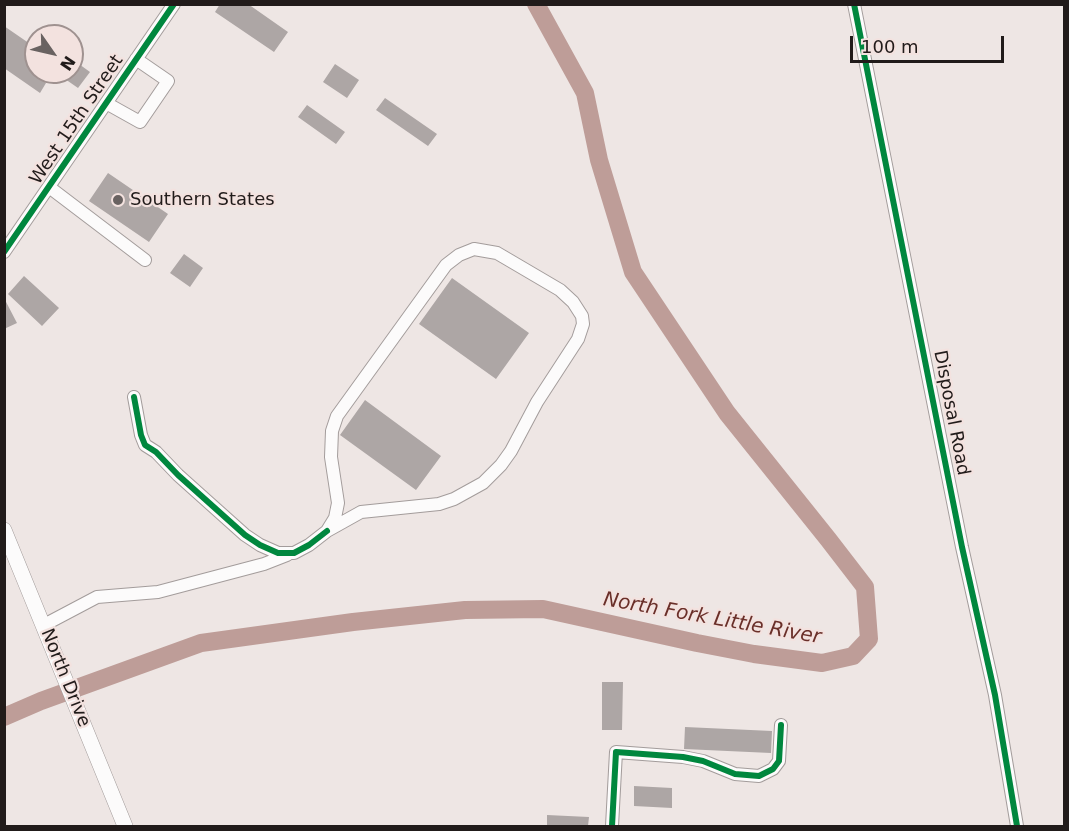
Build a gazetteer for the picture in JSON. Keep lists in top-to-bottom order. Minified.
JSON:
{"streets":{"main road":["North Drive"],"street":["West 15th Street","Disposal Road"]},"water":["North Fork Little River"],"places":["Southern States"],"scale_bar":"100 m","north":"bottom right"}
